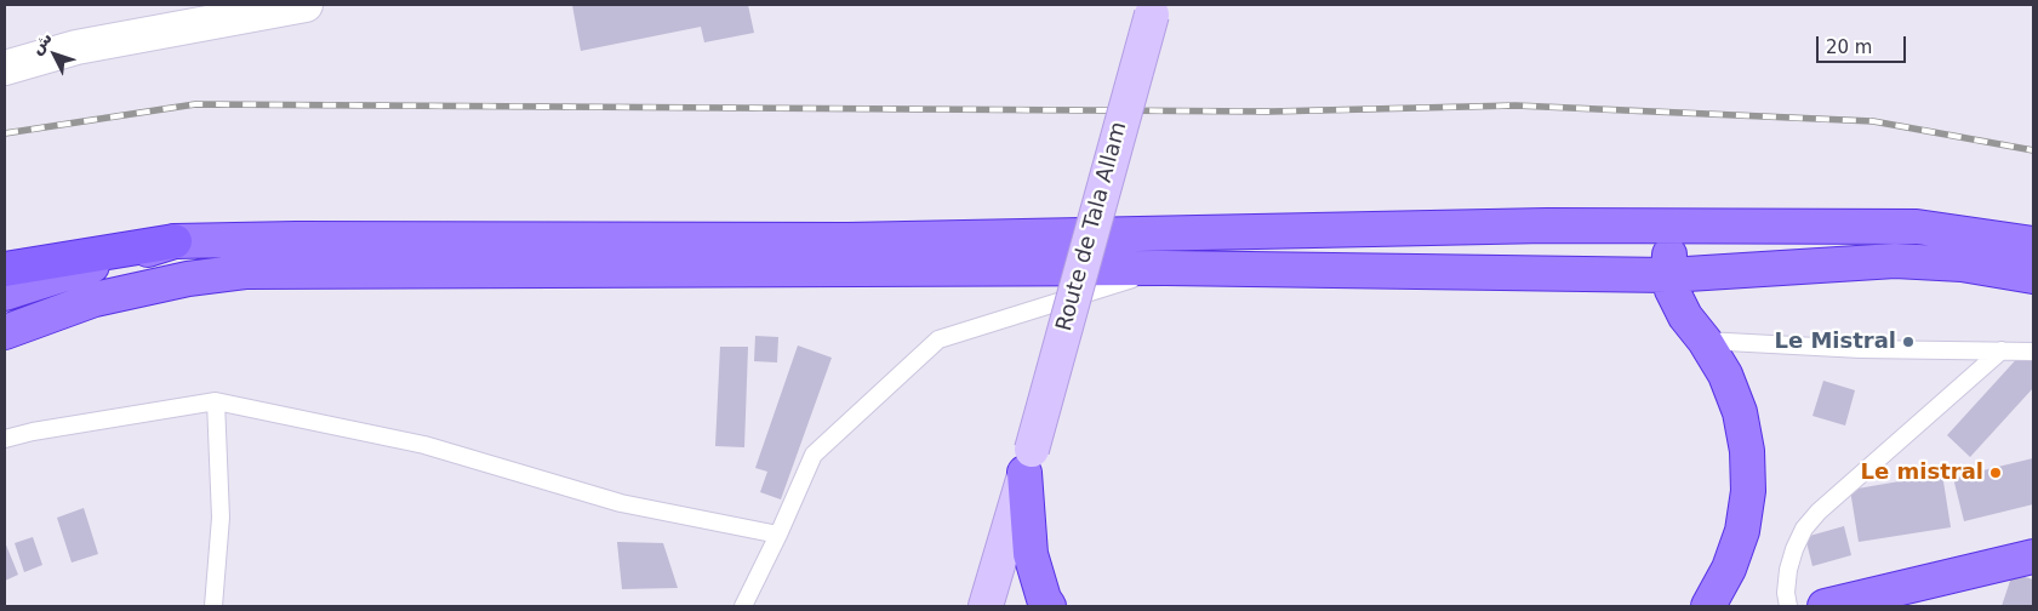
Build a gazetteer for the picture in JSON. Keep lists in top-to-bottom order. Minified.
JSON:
{"streets":{"main road":["Route de Tala Allam"]},"places":["Le Mistral","Le mistral"],"scale_bar":"20 m","north":"top left"}
